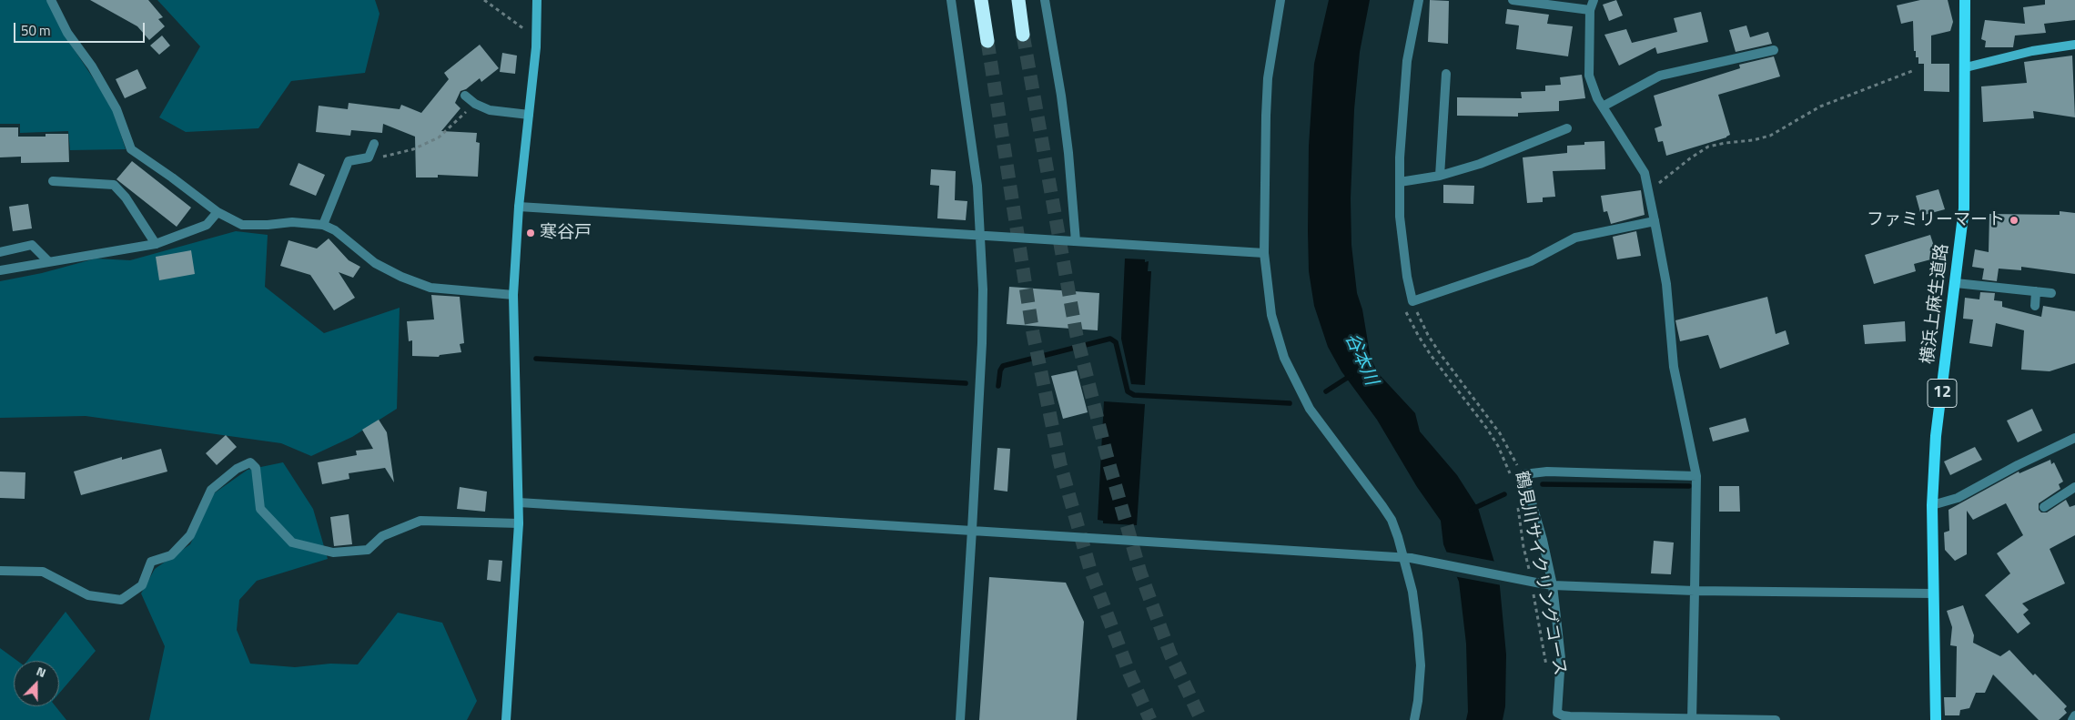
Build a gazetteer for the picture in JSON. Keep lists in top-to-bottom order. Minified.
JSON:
{"streets":{"main road":["横浜上麻生道路","12"],"path":["鶴見川サイクリングコース"]},"water":["谷本川"],"places":["ファミリーマート","寒谷戸"],"scale_bar":"50 m","north":"top"}
